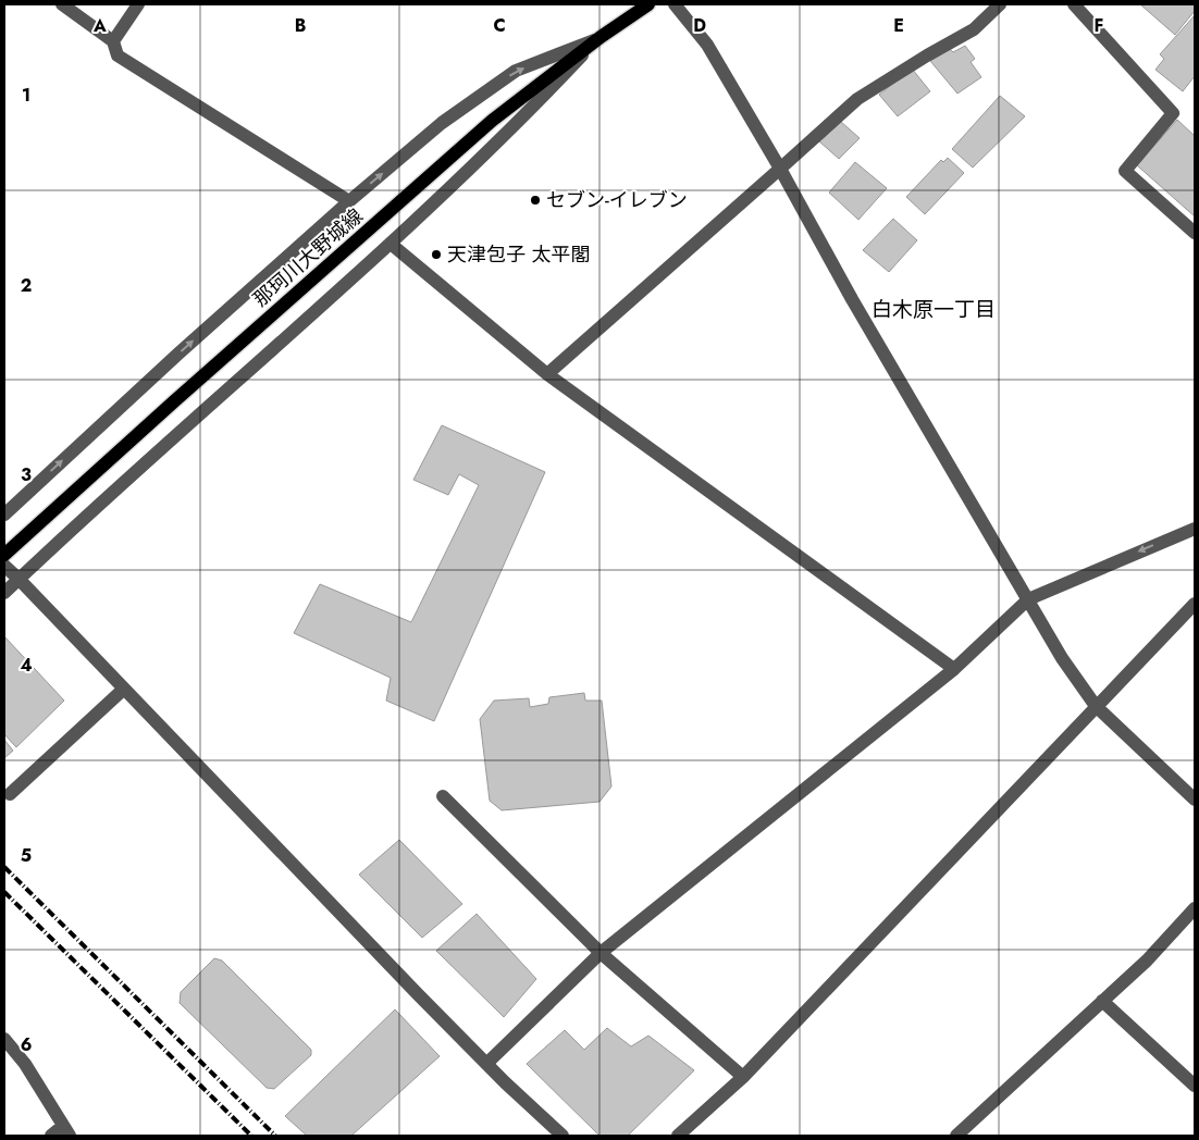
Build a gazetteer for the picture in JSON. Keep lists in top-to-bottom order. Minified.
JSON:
{"streets":{"main road":["那珂川大野城線"]},"districts":["白木原一丁目"],"places":["セブン-イレブン","天津包子 太平閣"],"grid":{"columns":["A","B","C","D","E","F"],"rows":["1","2","3","4","5","6"]}}
